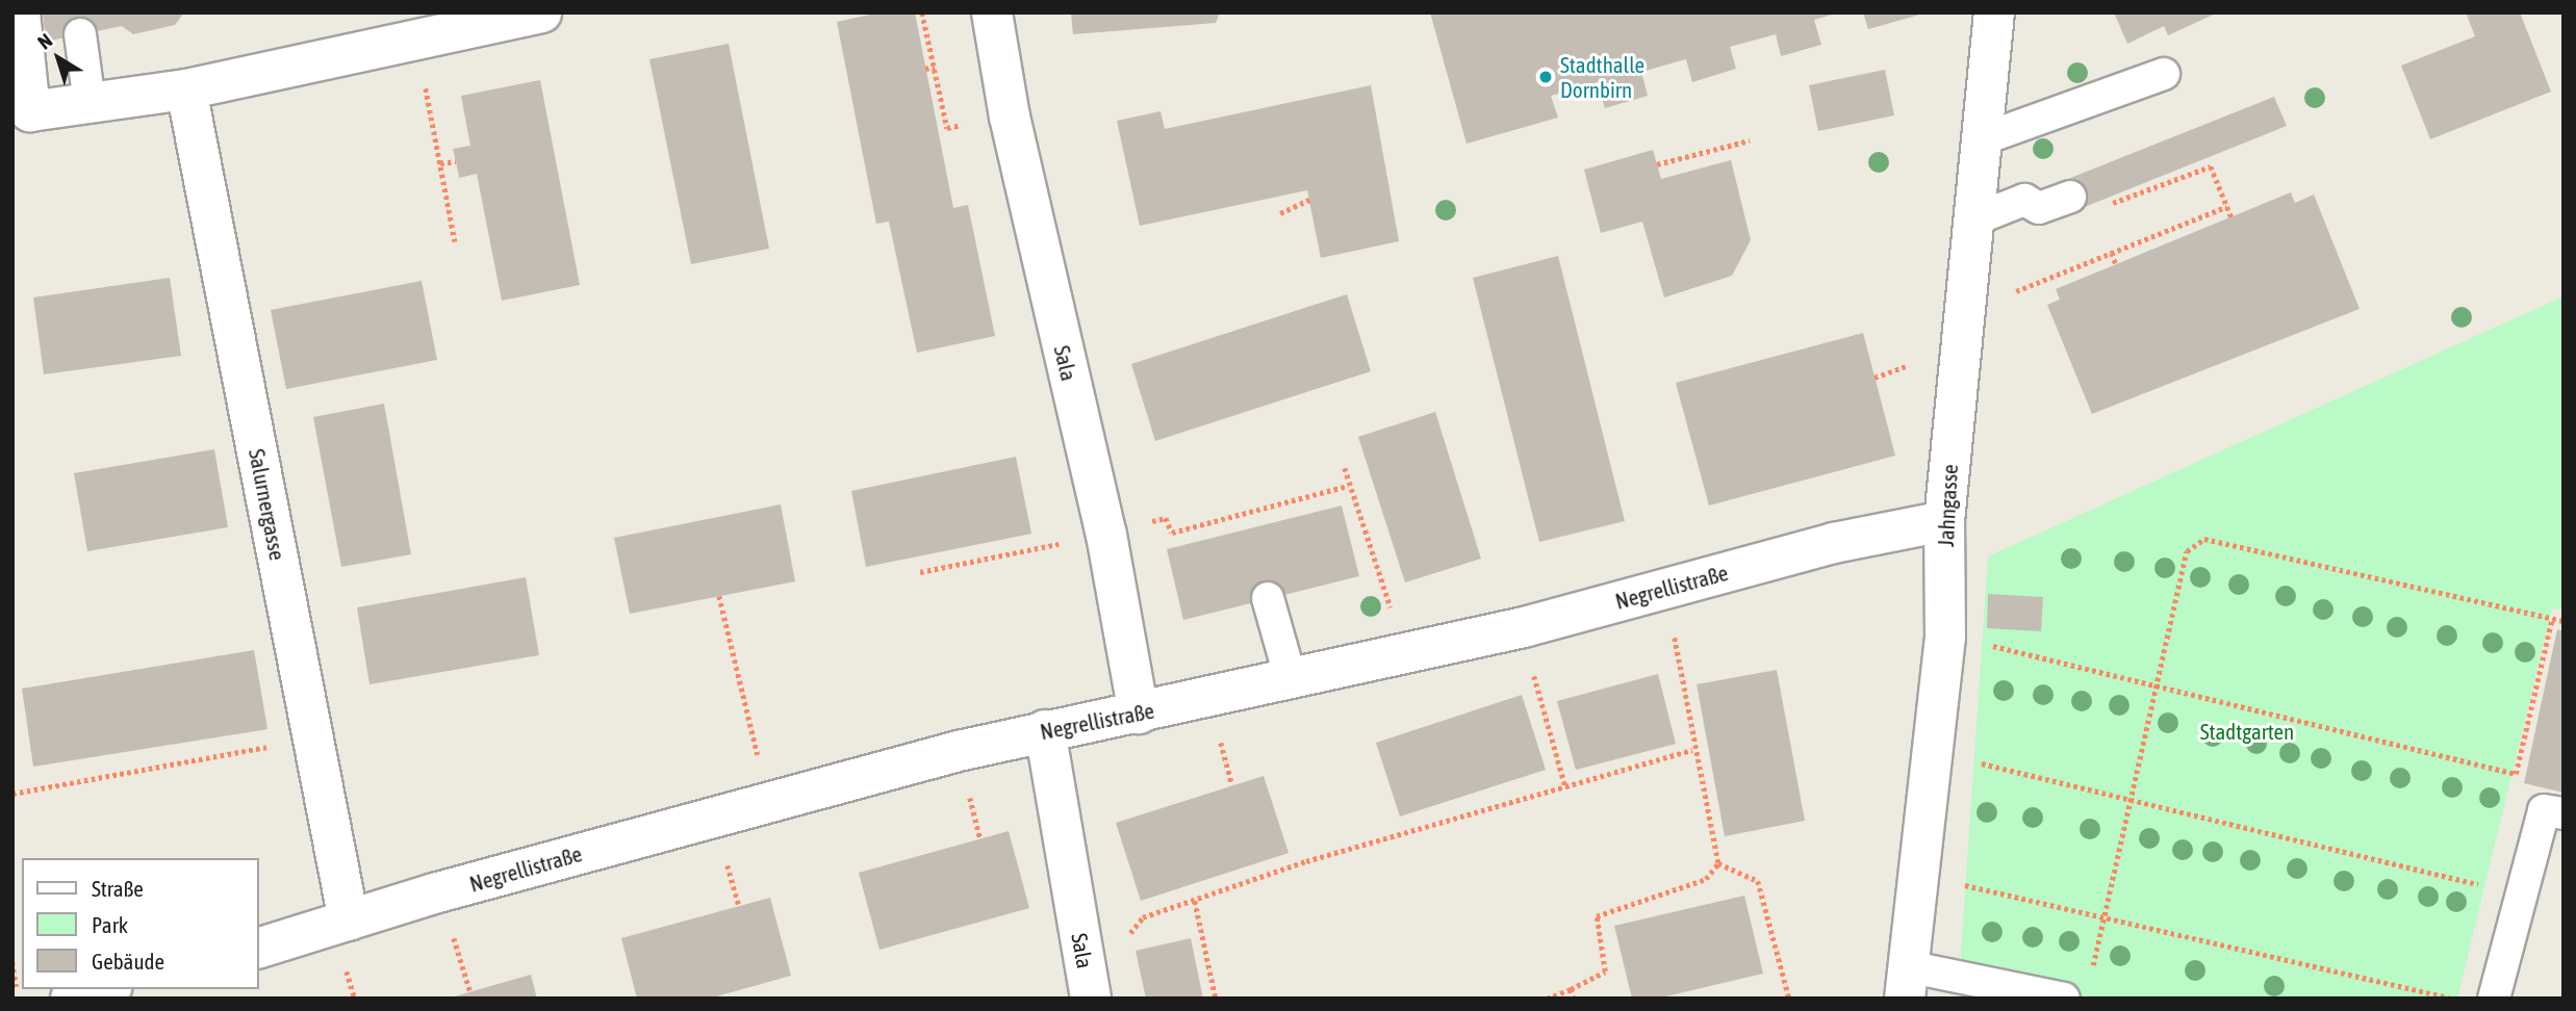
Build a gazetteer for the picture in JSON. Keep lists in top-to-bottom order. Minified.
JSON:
{"streets":{"street":["Sala","Salurnergasse","Jahngasse","Negrellistraße"]},"crossings":[["Sala","Negrellistraße"],["Salurnergasse","Negrellistraße"],["Jahngasse","Negrellistraße"]],"parks":["Stadtgarten"],"places":["Stadthalle Dornbirn"],"legend":["Straße","Park","Gebäude"],"north":"top left"}
